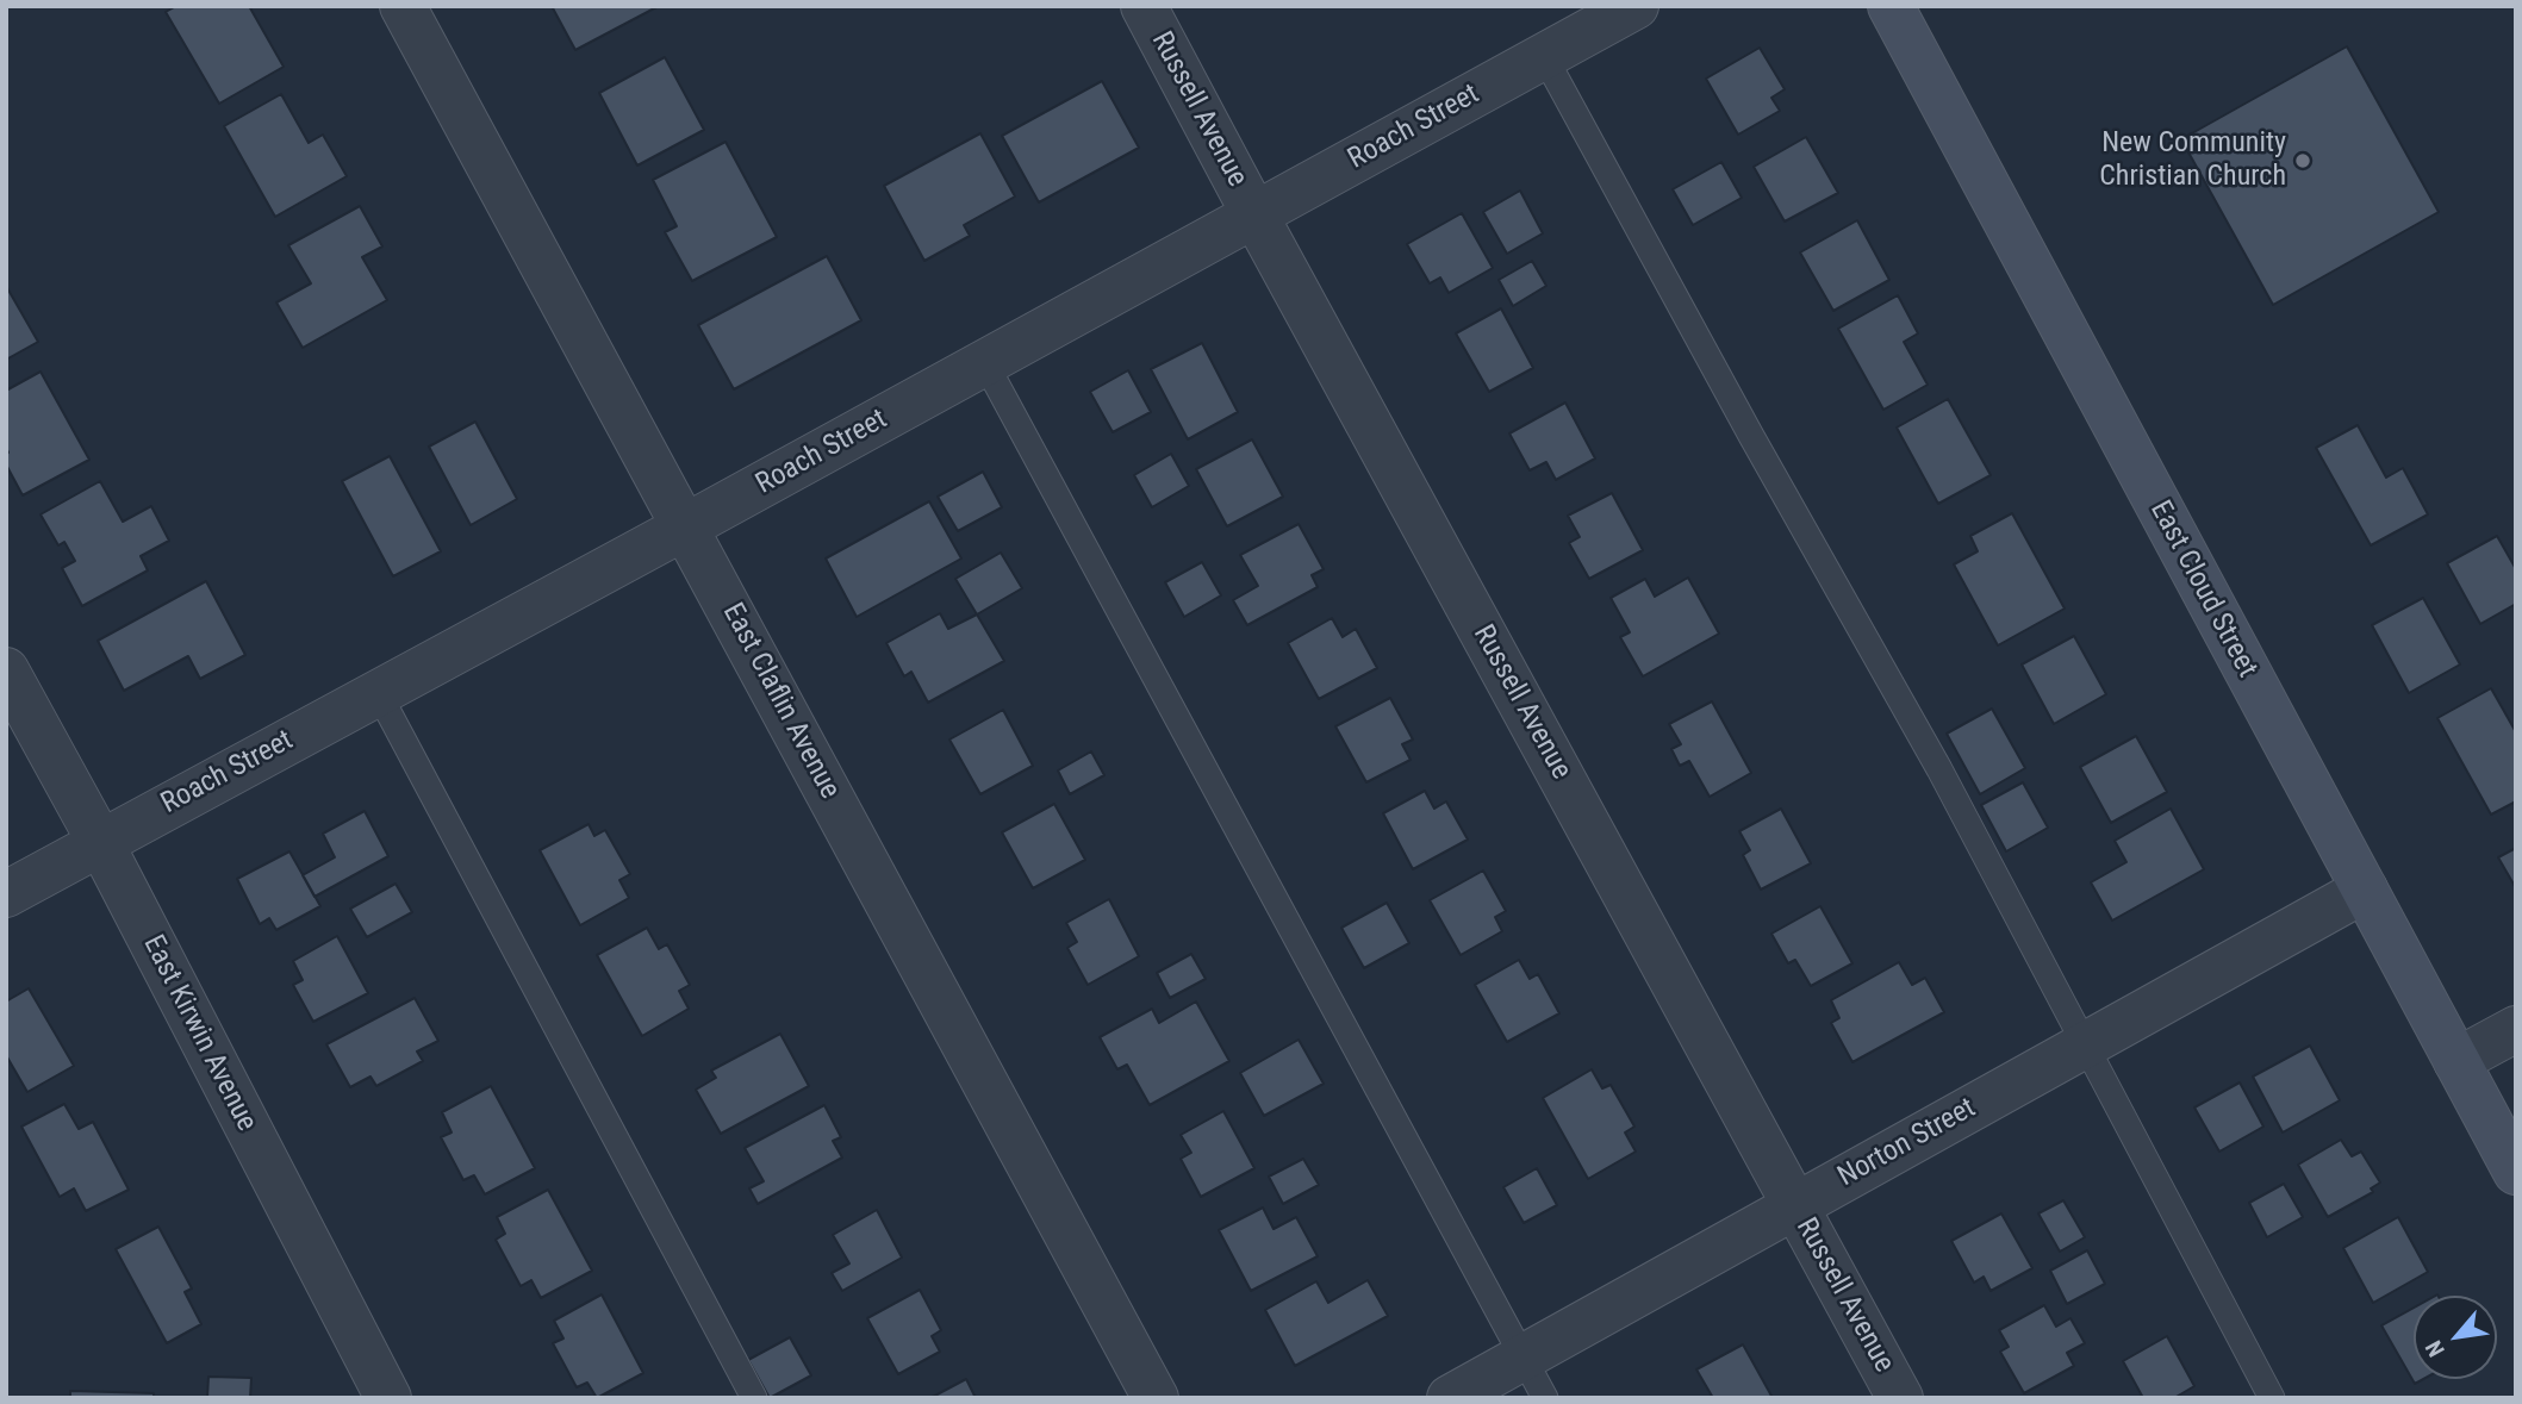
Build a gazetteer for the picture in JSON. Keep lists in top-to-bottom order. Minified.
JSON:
{"streets":{"main road":["East Cloud Street"],"street":["Russell Avenue","Roach Street","East Claflin Avenue","East Kirwin Avenue","Norton Street"]},"crossings":[["Russell Avenue","Roach Street"],["Russell Avenue","Norton Street"],["Roach Street","East Claflin Avenue"],["Roach Street","East Kirwin Avenue"],["East Cloud Street","Norton Street"]],"places":["New Community Christian Church"],"north":"bottom left"}
